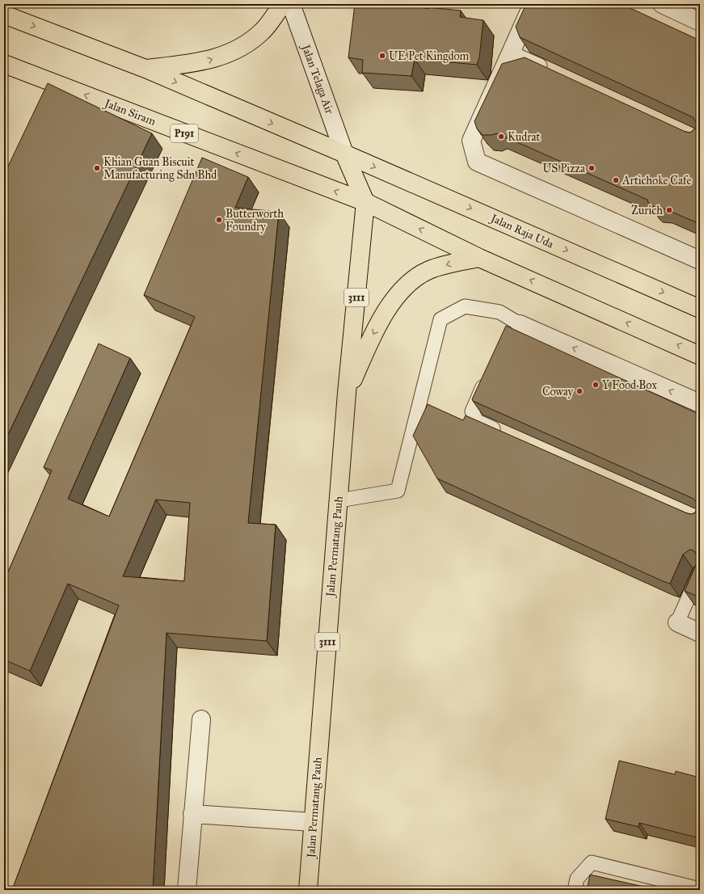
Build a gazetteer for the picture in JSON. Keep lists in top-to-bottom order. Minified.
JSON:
{"streets":{"main road":["Jalan Siram","P191","Jalan Raja Uda","3111","Jalan Permatang Pauh"],"street":["Jalan Telaga Air"]},"crossings":[["Jalan Telaga Air","Jalan Raja Uda"],["Jalan Telaga Air","3111"],["Jalan Siram","3111"],["Jalan Siram","Jalan Permatang Pauh"],["Jalan Raja Uda","3111"],["3111","Jalan Permatang Pauh"]],"places":["UE Pet Kingdom","Kudrat","Khian Guan Biscuit Manufacturing Sdn Bhd","US Pizza","Artichoke Cafe","Zurich","Butterworth Foundry","Y Food Box","Coway"]}
